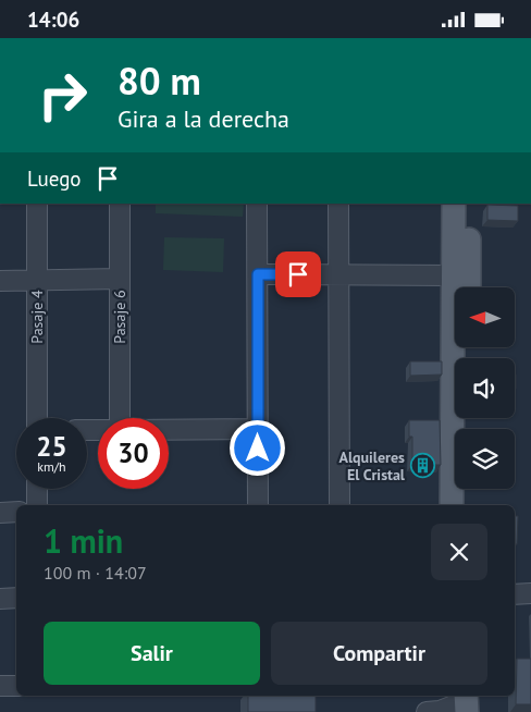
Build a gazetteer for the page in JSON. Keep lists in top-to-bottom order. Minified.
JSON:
{"streets":{"street":["Pasaje 4","Pasaje 6"]},"places":{"building":["Alquileres El Cristal"]},"north":"left","page":{"status":"14:06","turn":["80 m","Gira a la derecha"],"then":"Luego","speed":"25 km/h","limit":"30","heading":["1 min","100 m · 14:07"],"buttons":["Salir","Compartir"]}}
